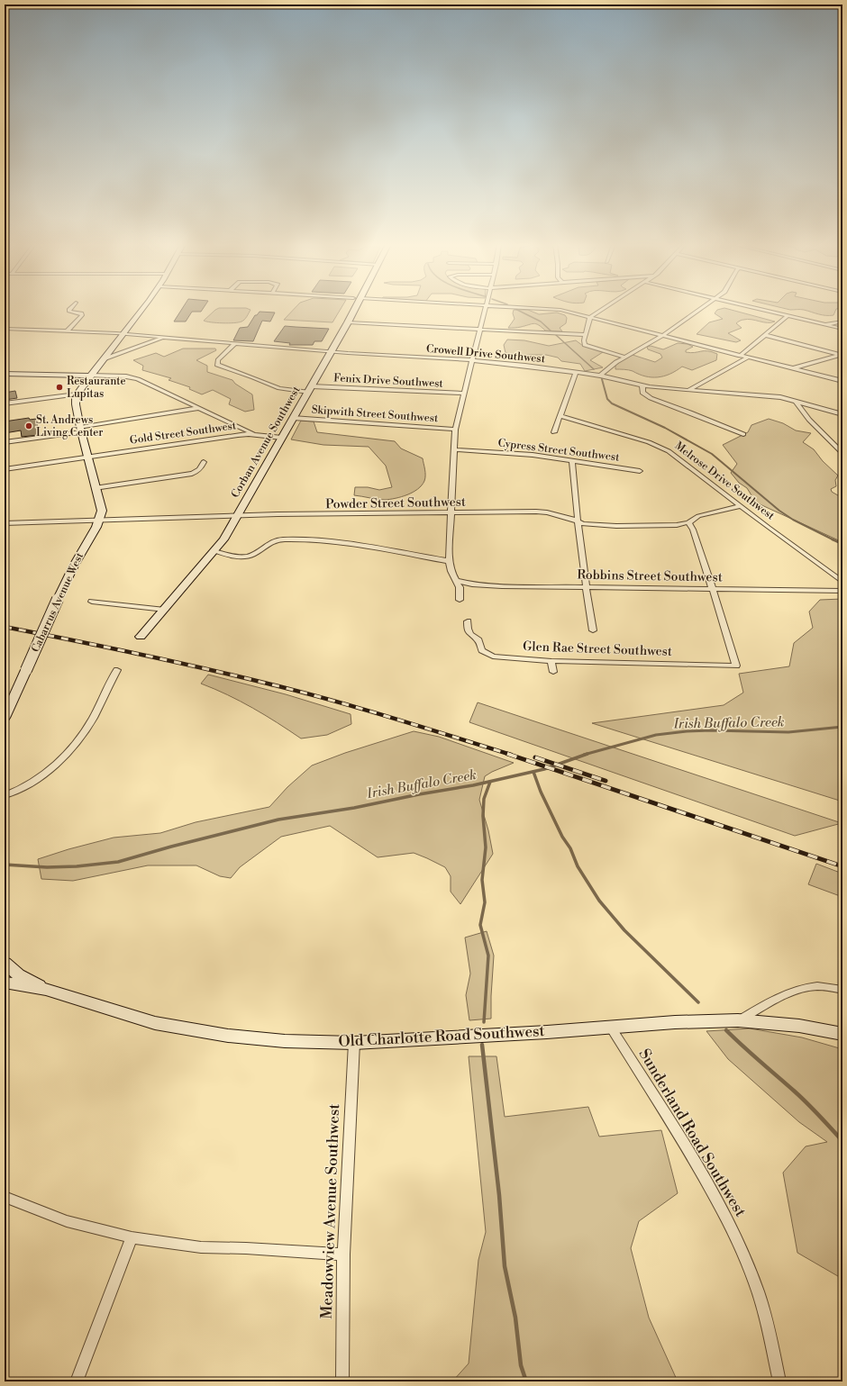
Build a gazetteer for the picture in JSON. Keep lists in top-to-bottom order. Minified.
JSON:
{"streets":{"street":["Crowell Drive Southwest","Fenix Drive Southwest","Skipwith Street Southwest","Gold Street Southwest","Corban Avenue Southwest","Cypress Street Southwest","Melrose Drive Southwest","Powder Street Southwest","Robbins Street Southwest","Cabarrus Avenue West","Glen Rae Street Southwest","Old Charlotte Road Southwest","Sunderland Road Southwest","Meadowview Avenue Southwest"]},"crossings":[["Crowell Drive Southwest","Fenix Drive Southwest"],["Crowell Drive Southwest","Corban Avenue Southwest"],["Fenix Drive Southwest","Corban Avenue Southwest"],["Skipwith Street Southwest","Corban Avenue Southwest"],["Gold Street Southwest","Corban Avenue Southwest"],["Corban Avenue Southwest","Powder Street Southwest"],["Melrose Drive Southwest","Powder Street Southwest"],["Powder Street Southwest","Cabarrus Avenue West"],["Robbins Street Southwest","Glen Rae Street Southwest"],["Old Charlotte Road Southwest","Sunderland Road Southwest"],["Old Charlotte Road Southwest","Meadowview Avenue Southwest"]],"water":["Irish Buffalo Creek"],"places":["Restaurante Lupitas","St. Andrews Living Center"]}
